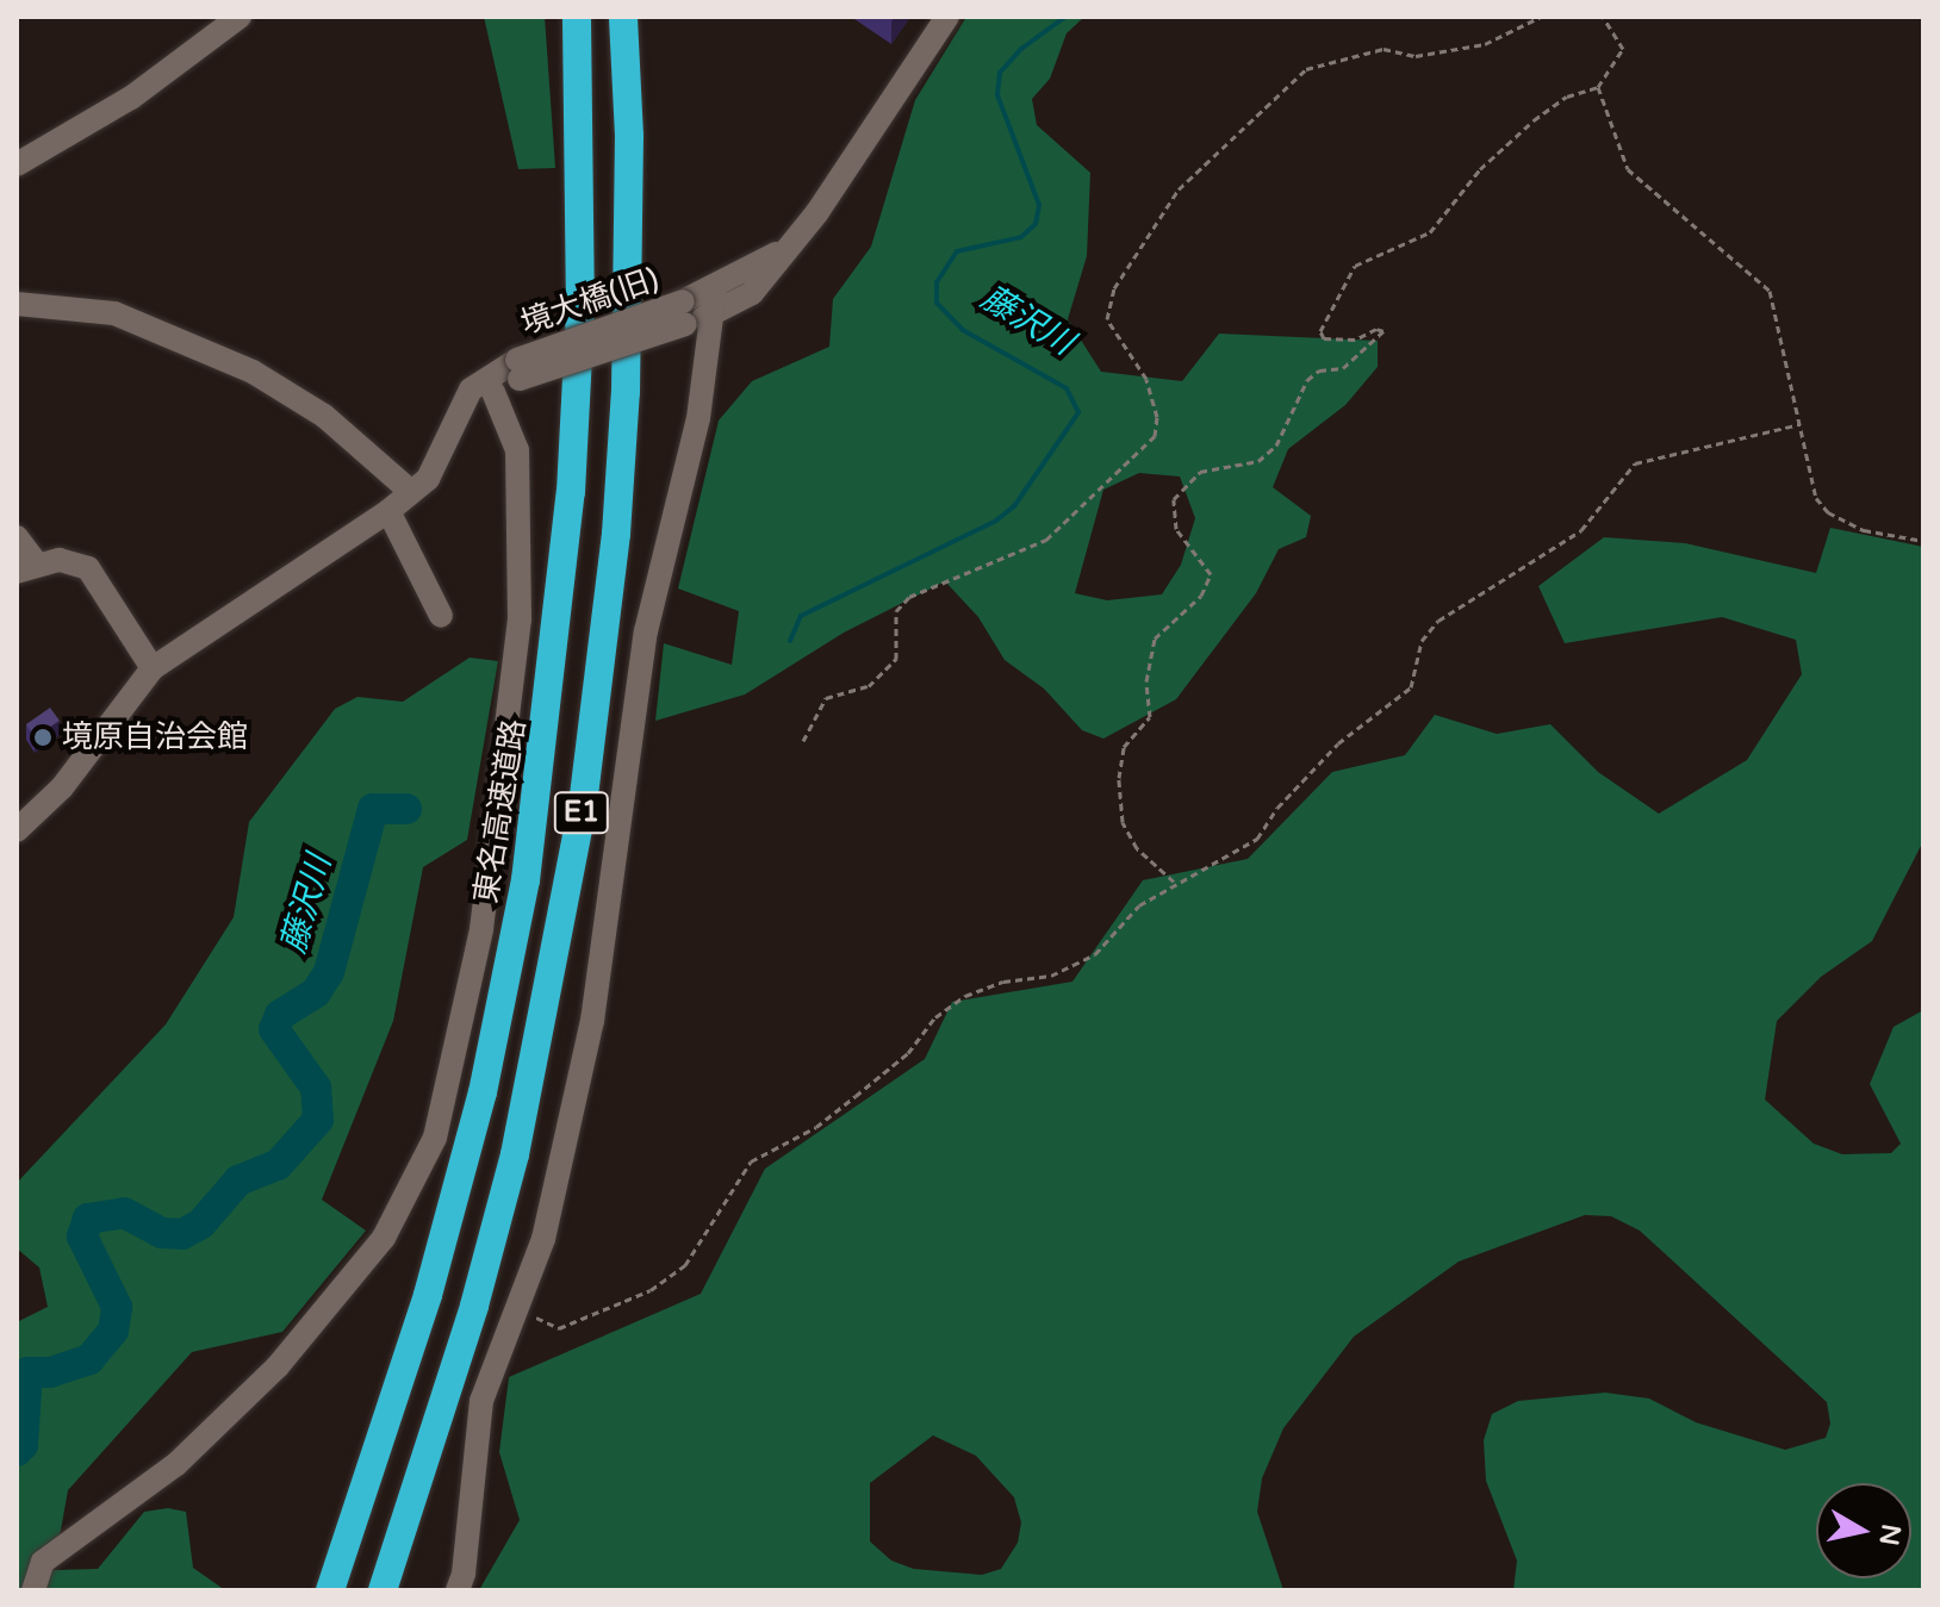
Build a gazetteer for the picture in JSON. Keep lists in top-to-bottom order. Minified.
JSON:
{"streets":{"highway":["東名高速道路","E1"]},"water":["藤沢川"],"places":["境原自治会館"],"north":"right"}
